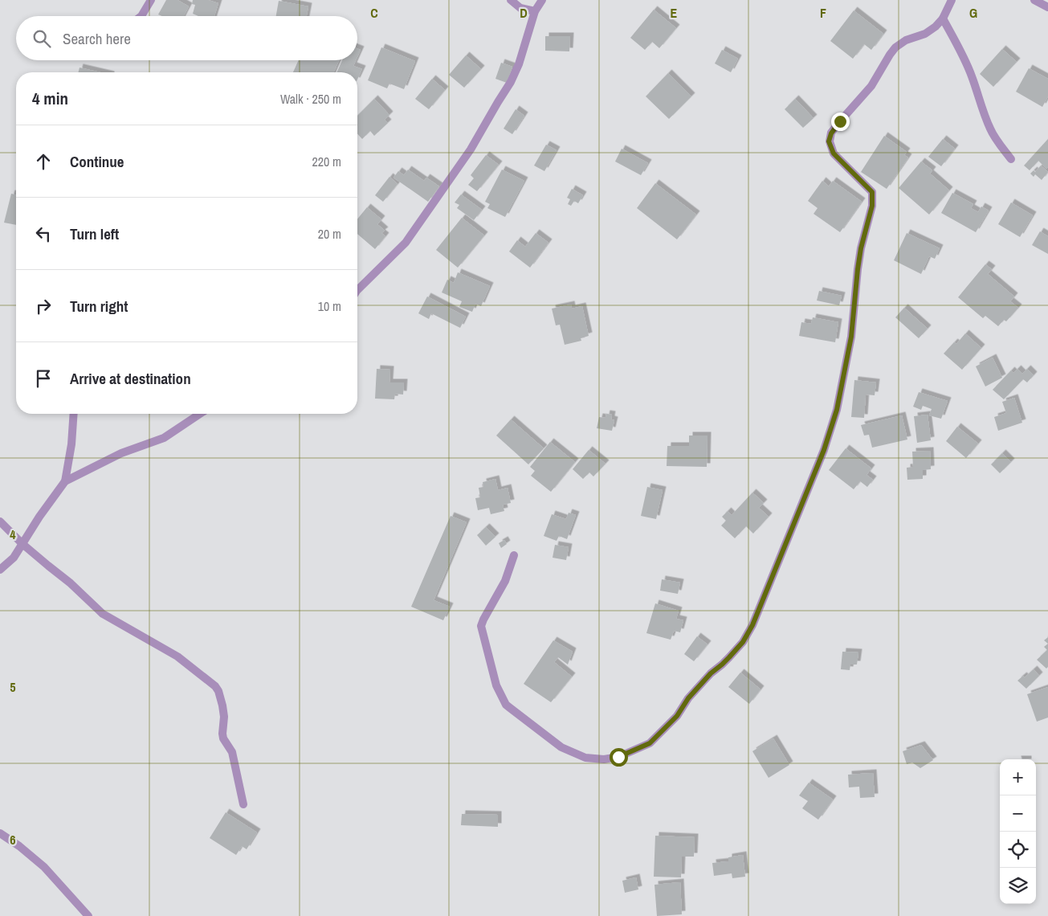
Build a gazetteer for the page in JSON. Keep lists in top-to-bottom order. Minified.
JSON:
{"page":{"search":"Search here","heading":["4 min","Walk · 250 m"],"list":[["Continue","220 m"],["Turn left","20 m"],["Turn right","10 m"],"Arrive at destination"],"map_buttons":["+","−"]},"grid":{"columns":["C","D","E","F","G"],"rows":["4","5","6"]}}
